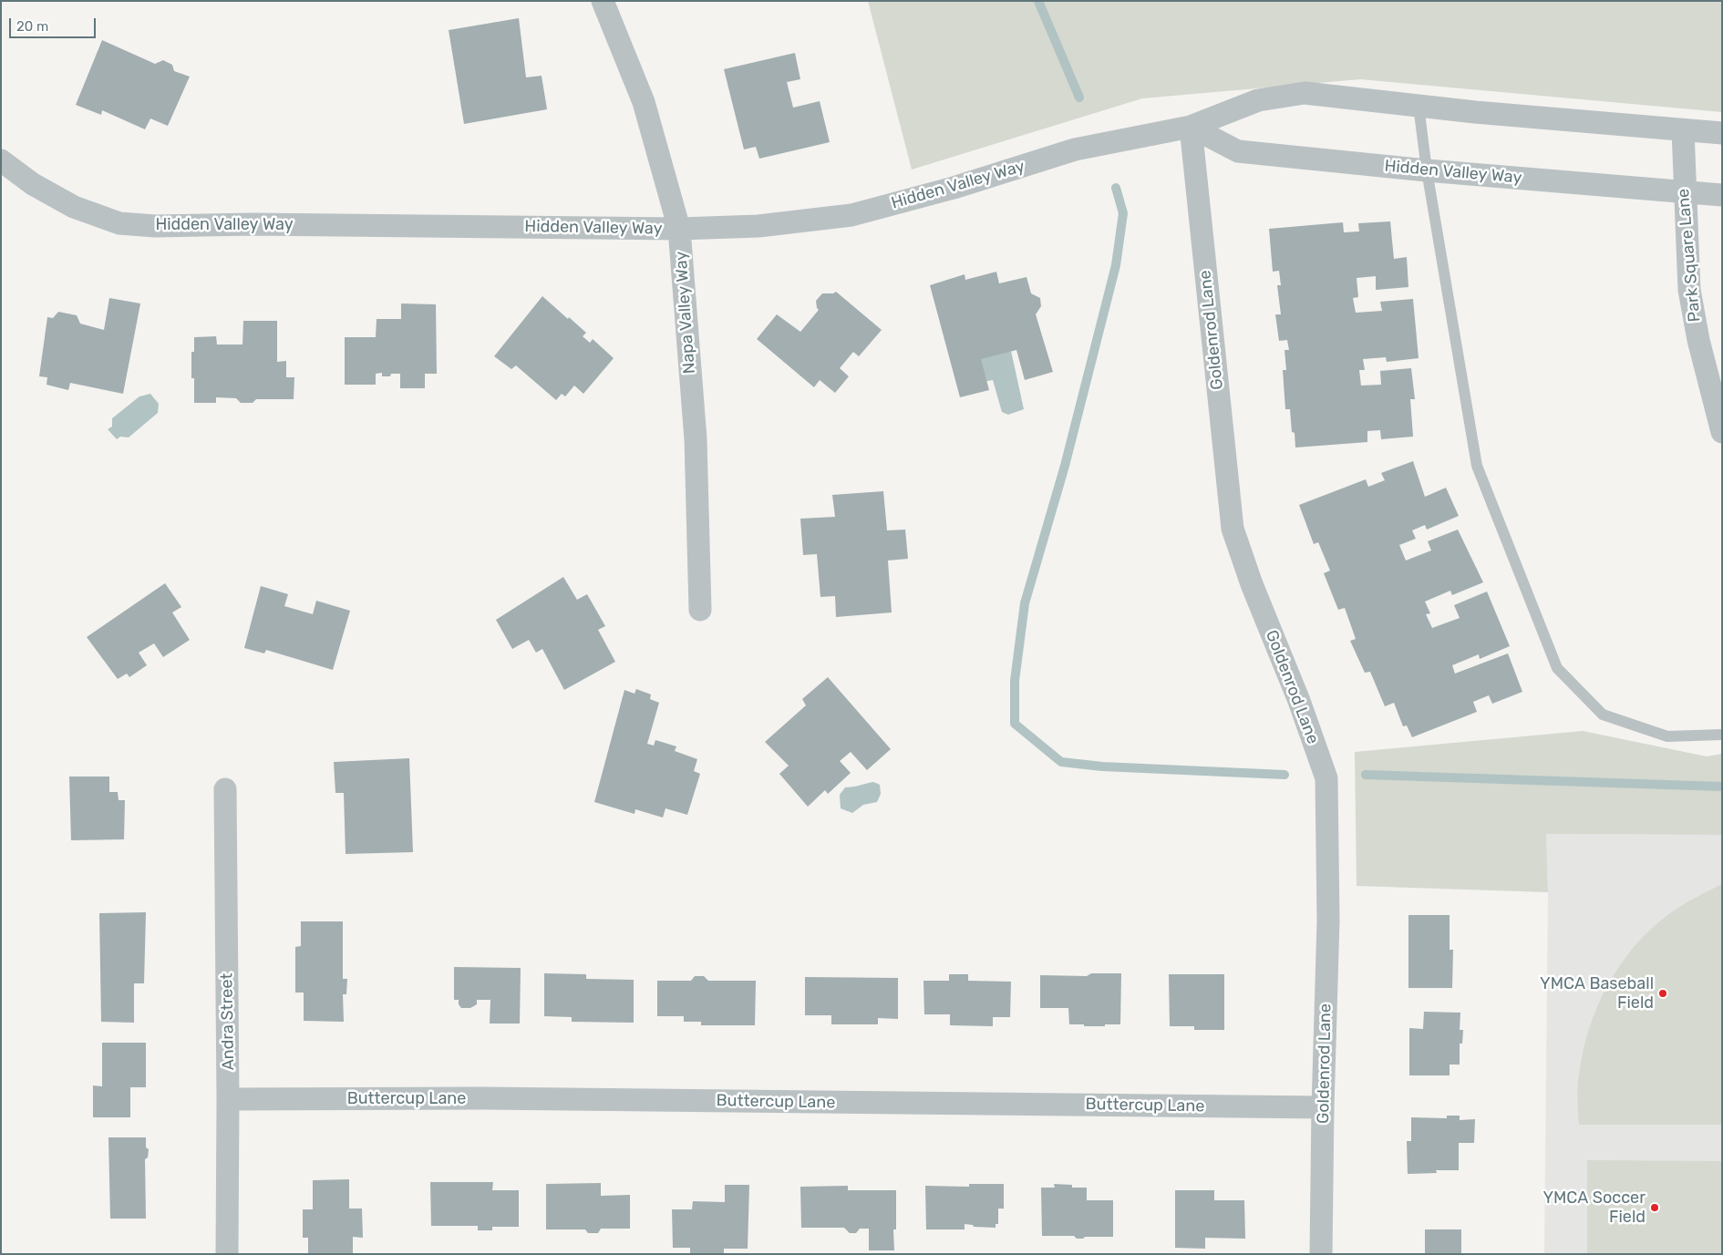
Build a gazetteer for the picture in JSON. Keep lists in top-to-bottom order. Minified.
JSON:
{"streets":{"street":["Hidden Valley Way","Park Square Lane","Napa Valley Way","Goldenrod Lane","Andra Street","Buttercup Lane"]},"crossings":[["Hidden Valley Way","Park Square Lane"],["Hidden Valley Way","Napa Valley Way"],["Hidden Valley Way","Goldenrod Lane"],["Goldenrod Lane","Buttercup Lane"],["Andra Street","Buttercup Lane"]],"places":["YMCA Baseball Field","YMCA Soccer Field"],"scale_bar":"20 m"}
